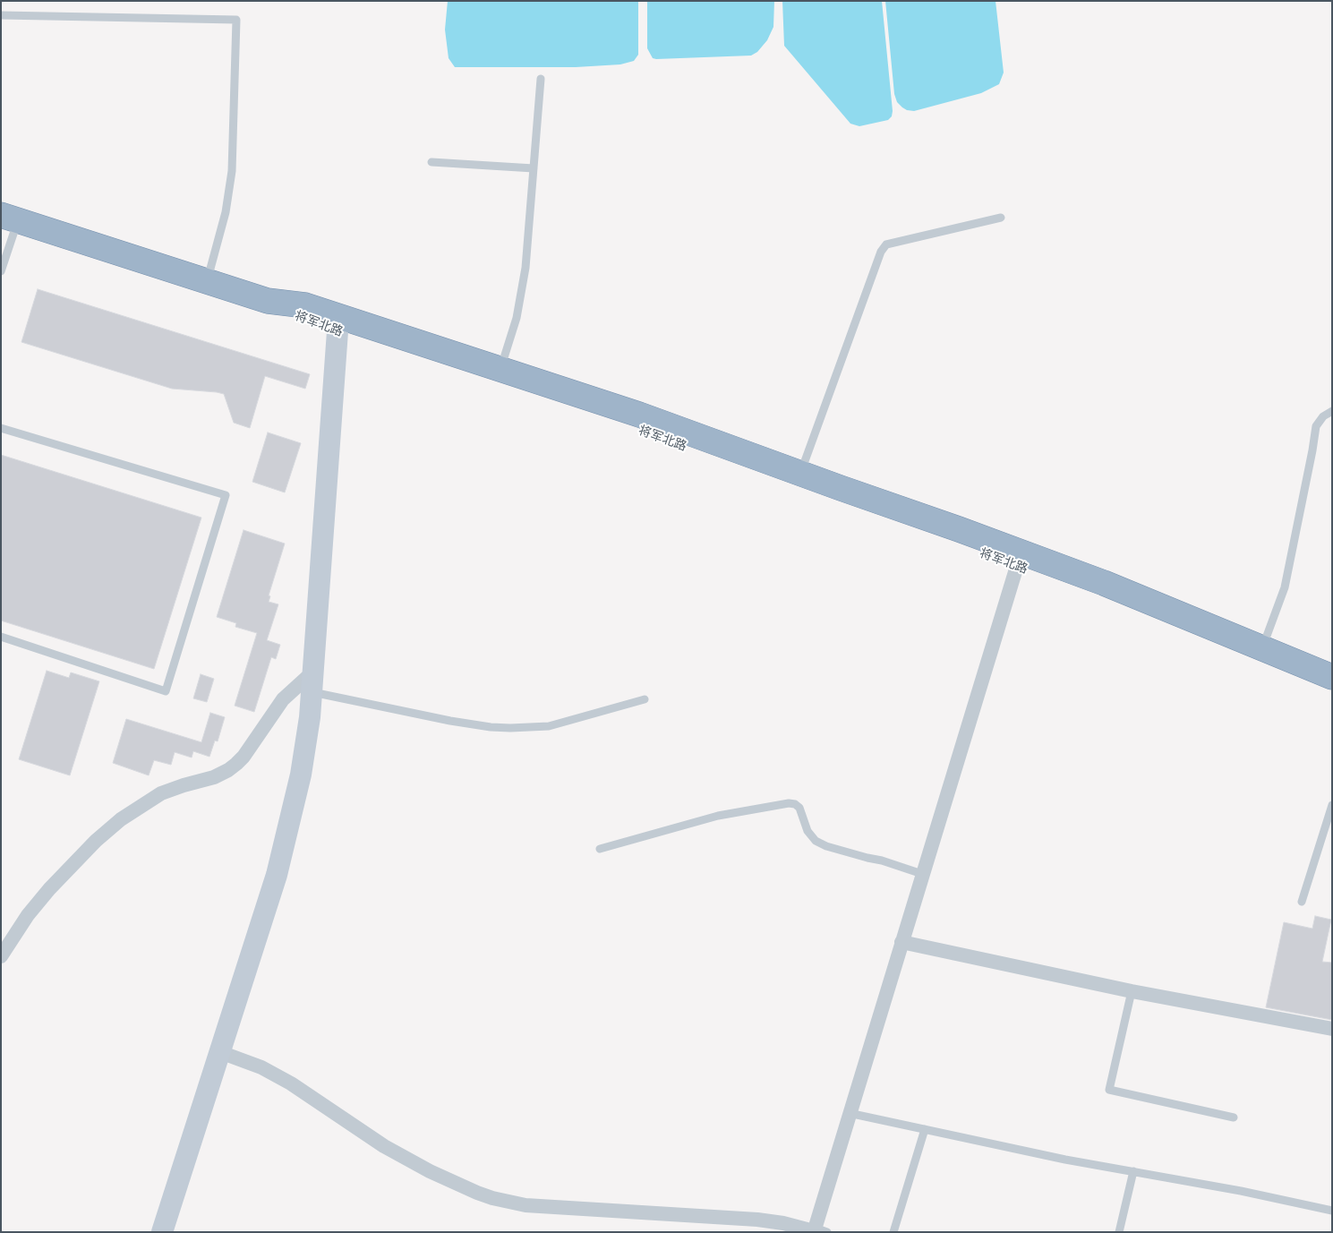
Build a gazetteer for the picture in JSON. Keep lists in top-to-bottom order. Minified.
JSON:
{"streets":{"highway":["将军北路"]}}
